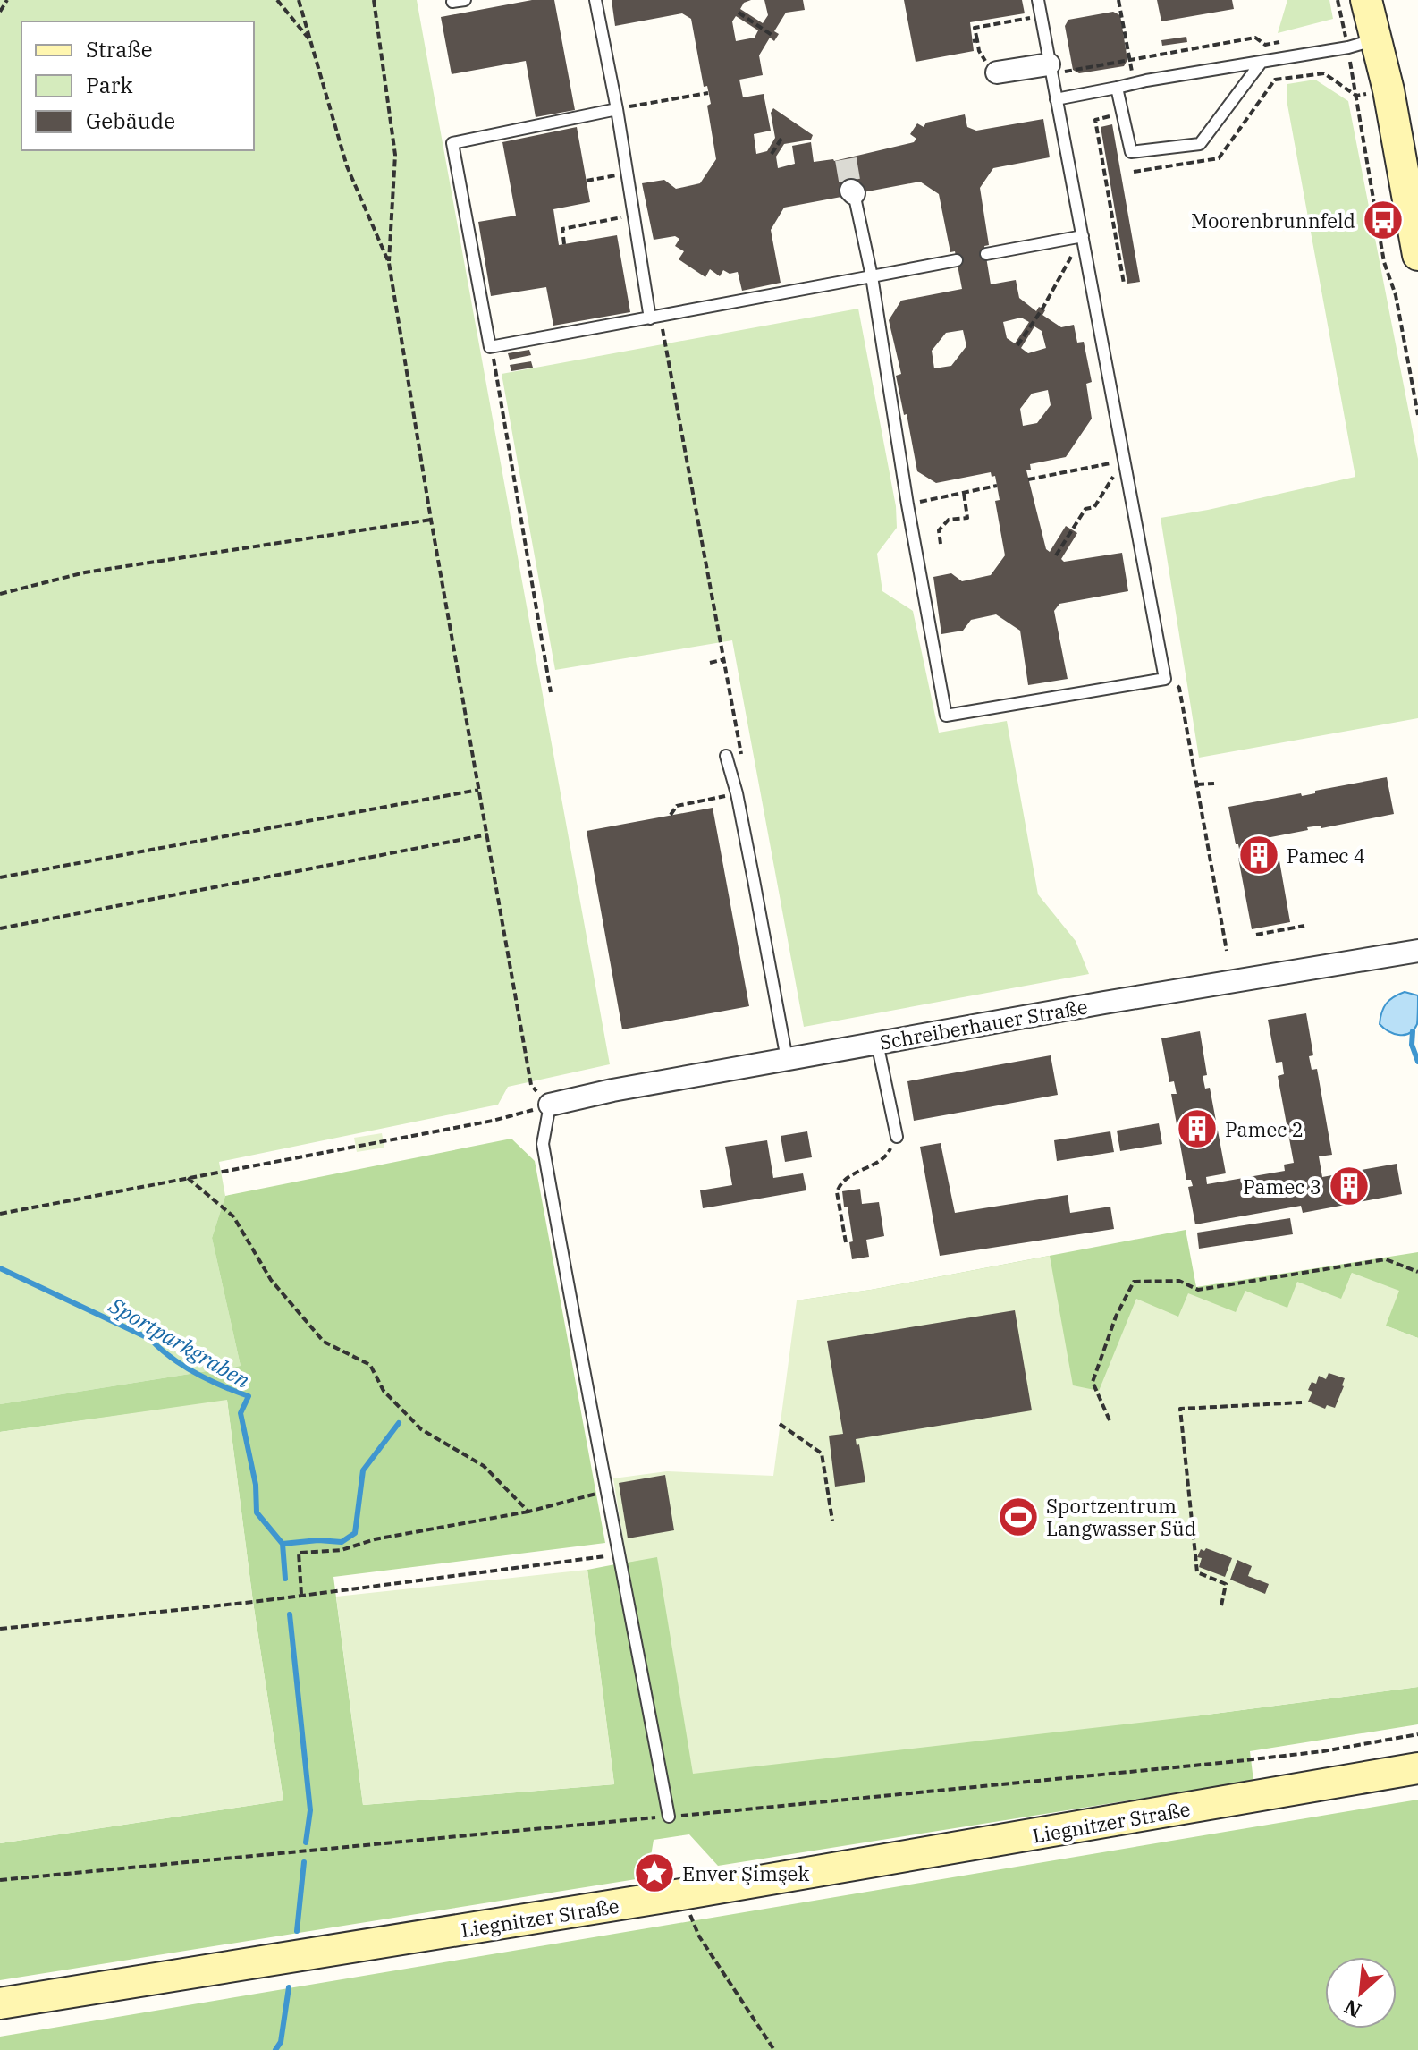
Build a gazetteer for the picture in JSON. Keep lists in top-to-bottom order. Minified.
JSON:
{"streets":{"main road":["Liegnitzer Straße"],"street":["Schreiberhauer Straße"]},"water":["Sportparkgraben"],"places":{"bus stop":["Moorenbrunnfeld"],"building":["Pamec 4","Pamec 2","Pamec 3"],"sports":["Sportzentrum Langwasser Süd"],"place":["Enver Şimşek"]},"legend":["Straße","Park","Gebäude"],"north":"bottom left"}
